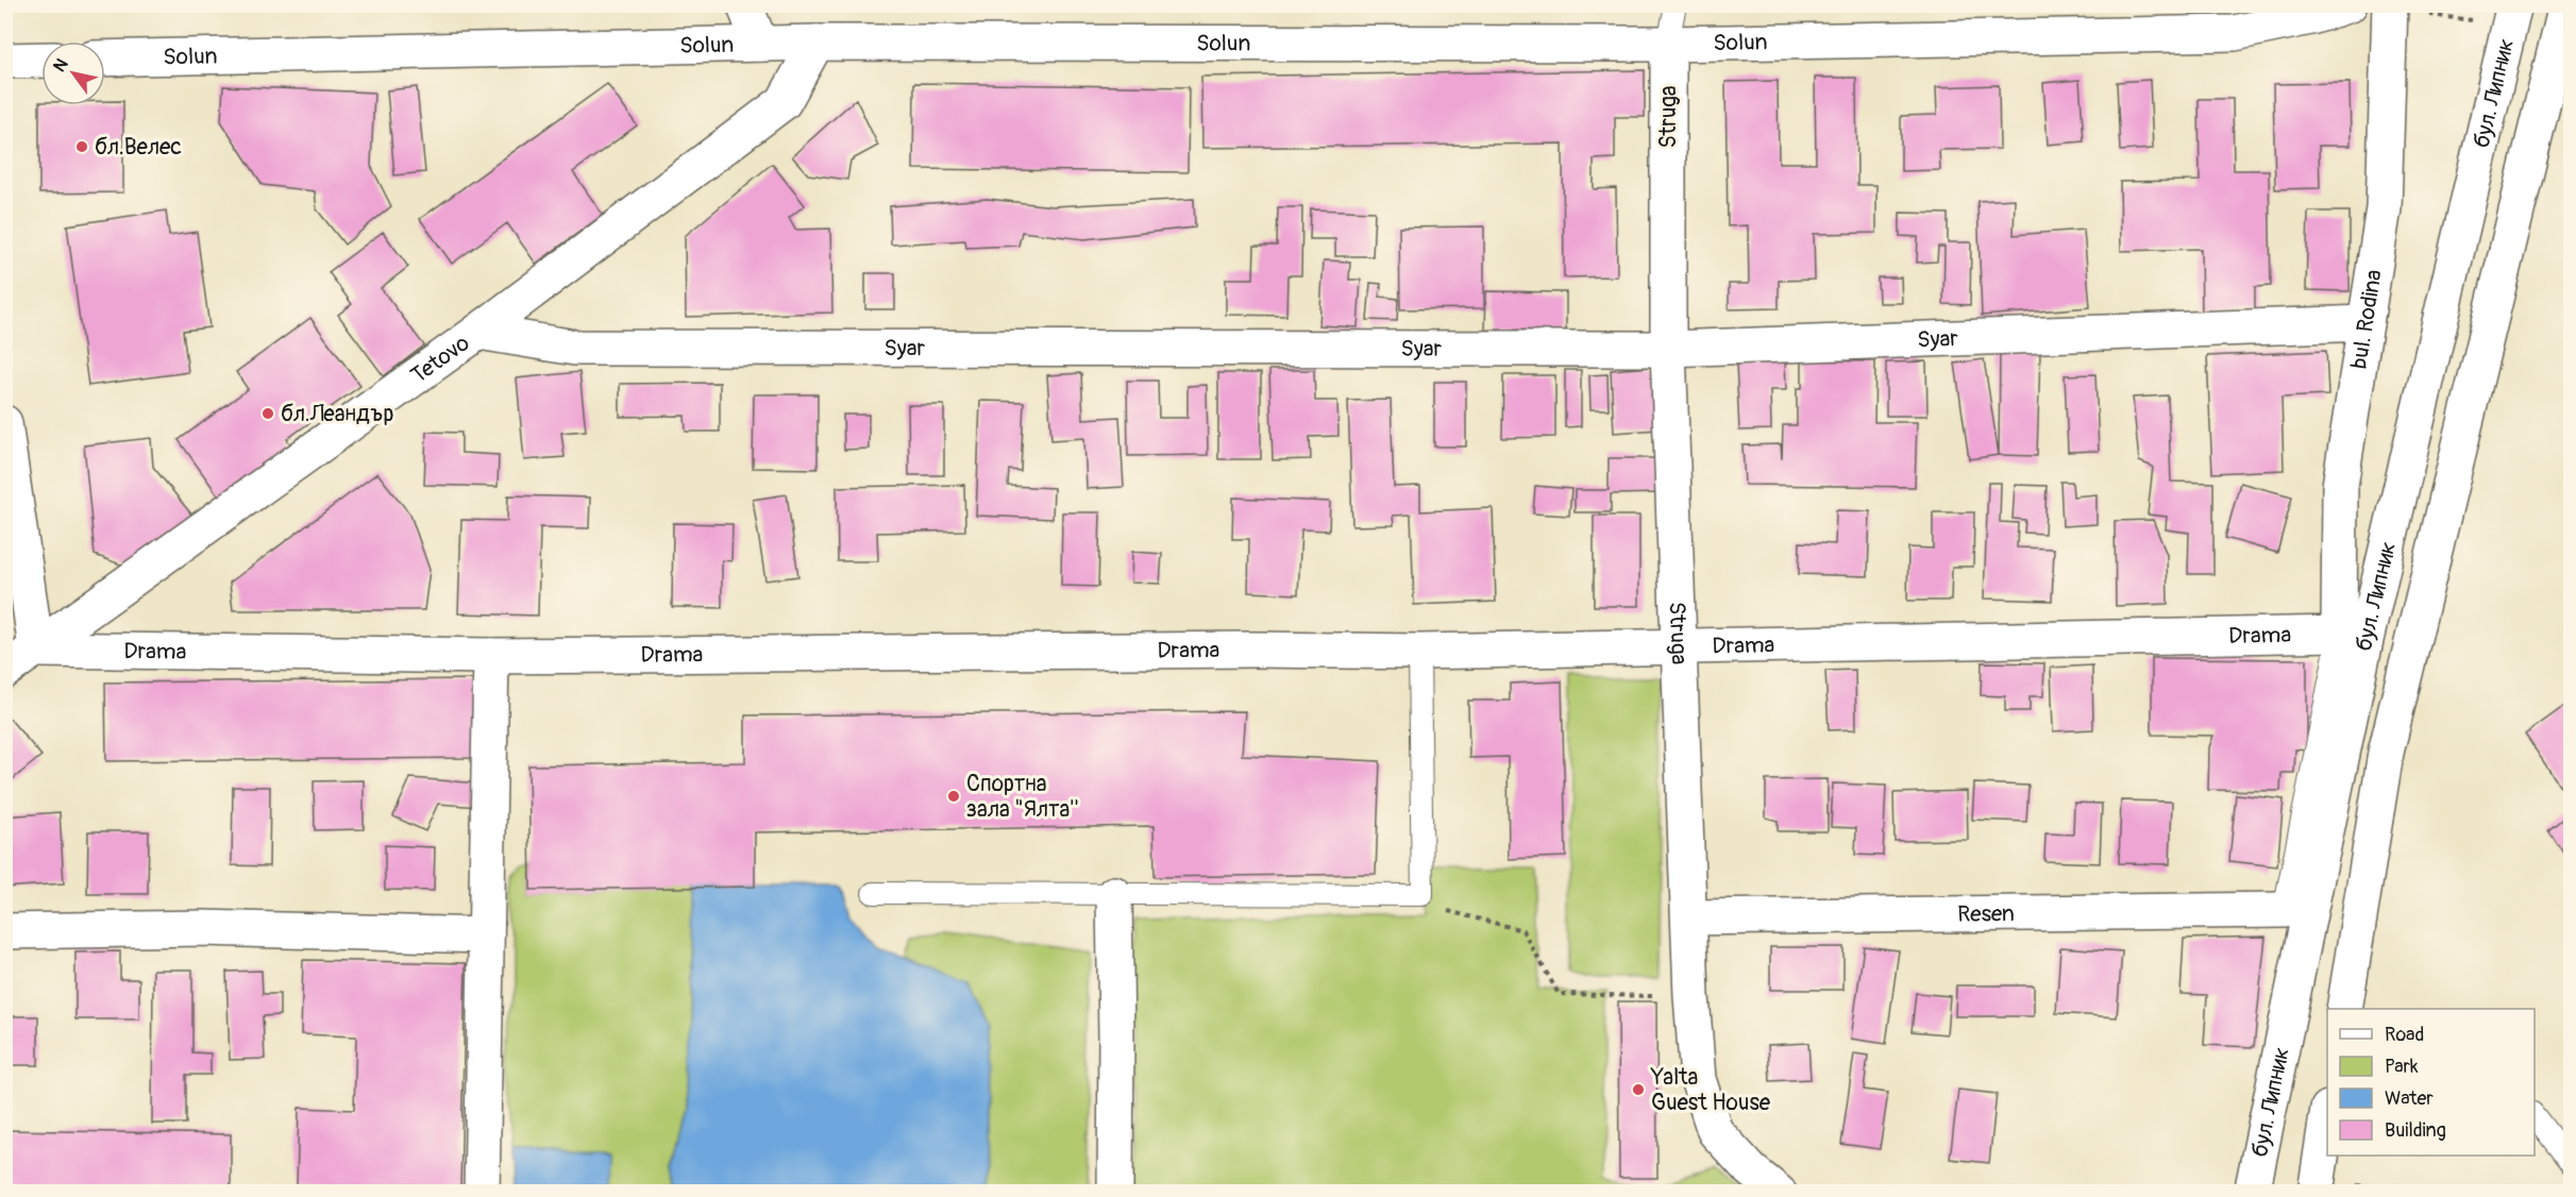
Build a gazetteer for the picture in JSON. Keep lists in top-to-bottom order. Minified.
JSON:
{"streets":{"street":["Solun","бул. Липник","Struga","bul. Rodina","Syar","Tetovo","Drama","Resen"]},"crossings":[["Solun","Struga"],["Solun","Tetovo"],["Struga","Syar"],["Struga","Drama"],["Struga","Resen"],["bul. Rodina","Syar"],["bul. Rodina","Drama"],["Syar","Tetovo"],["Tetovo","Drama"]],"places":["бл.Велес","бл.Леандър","Спортна зала \"Ялта''","Yalta Guest House"],"legend":["Road","Park","Water","Building"],"north":"top left"}
